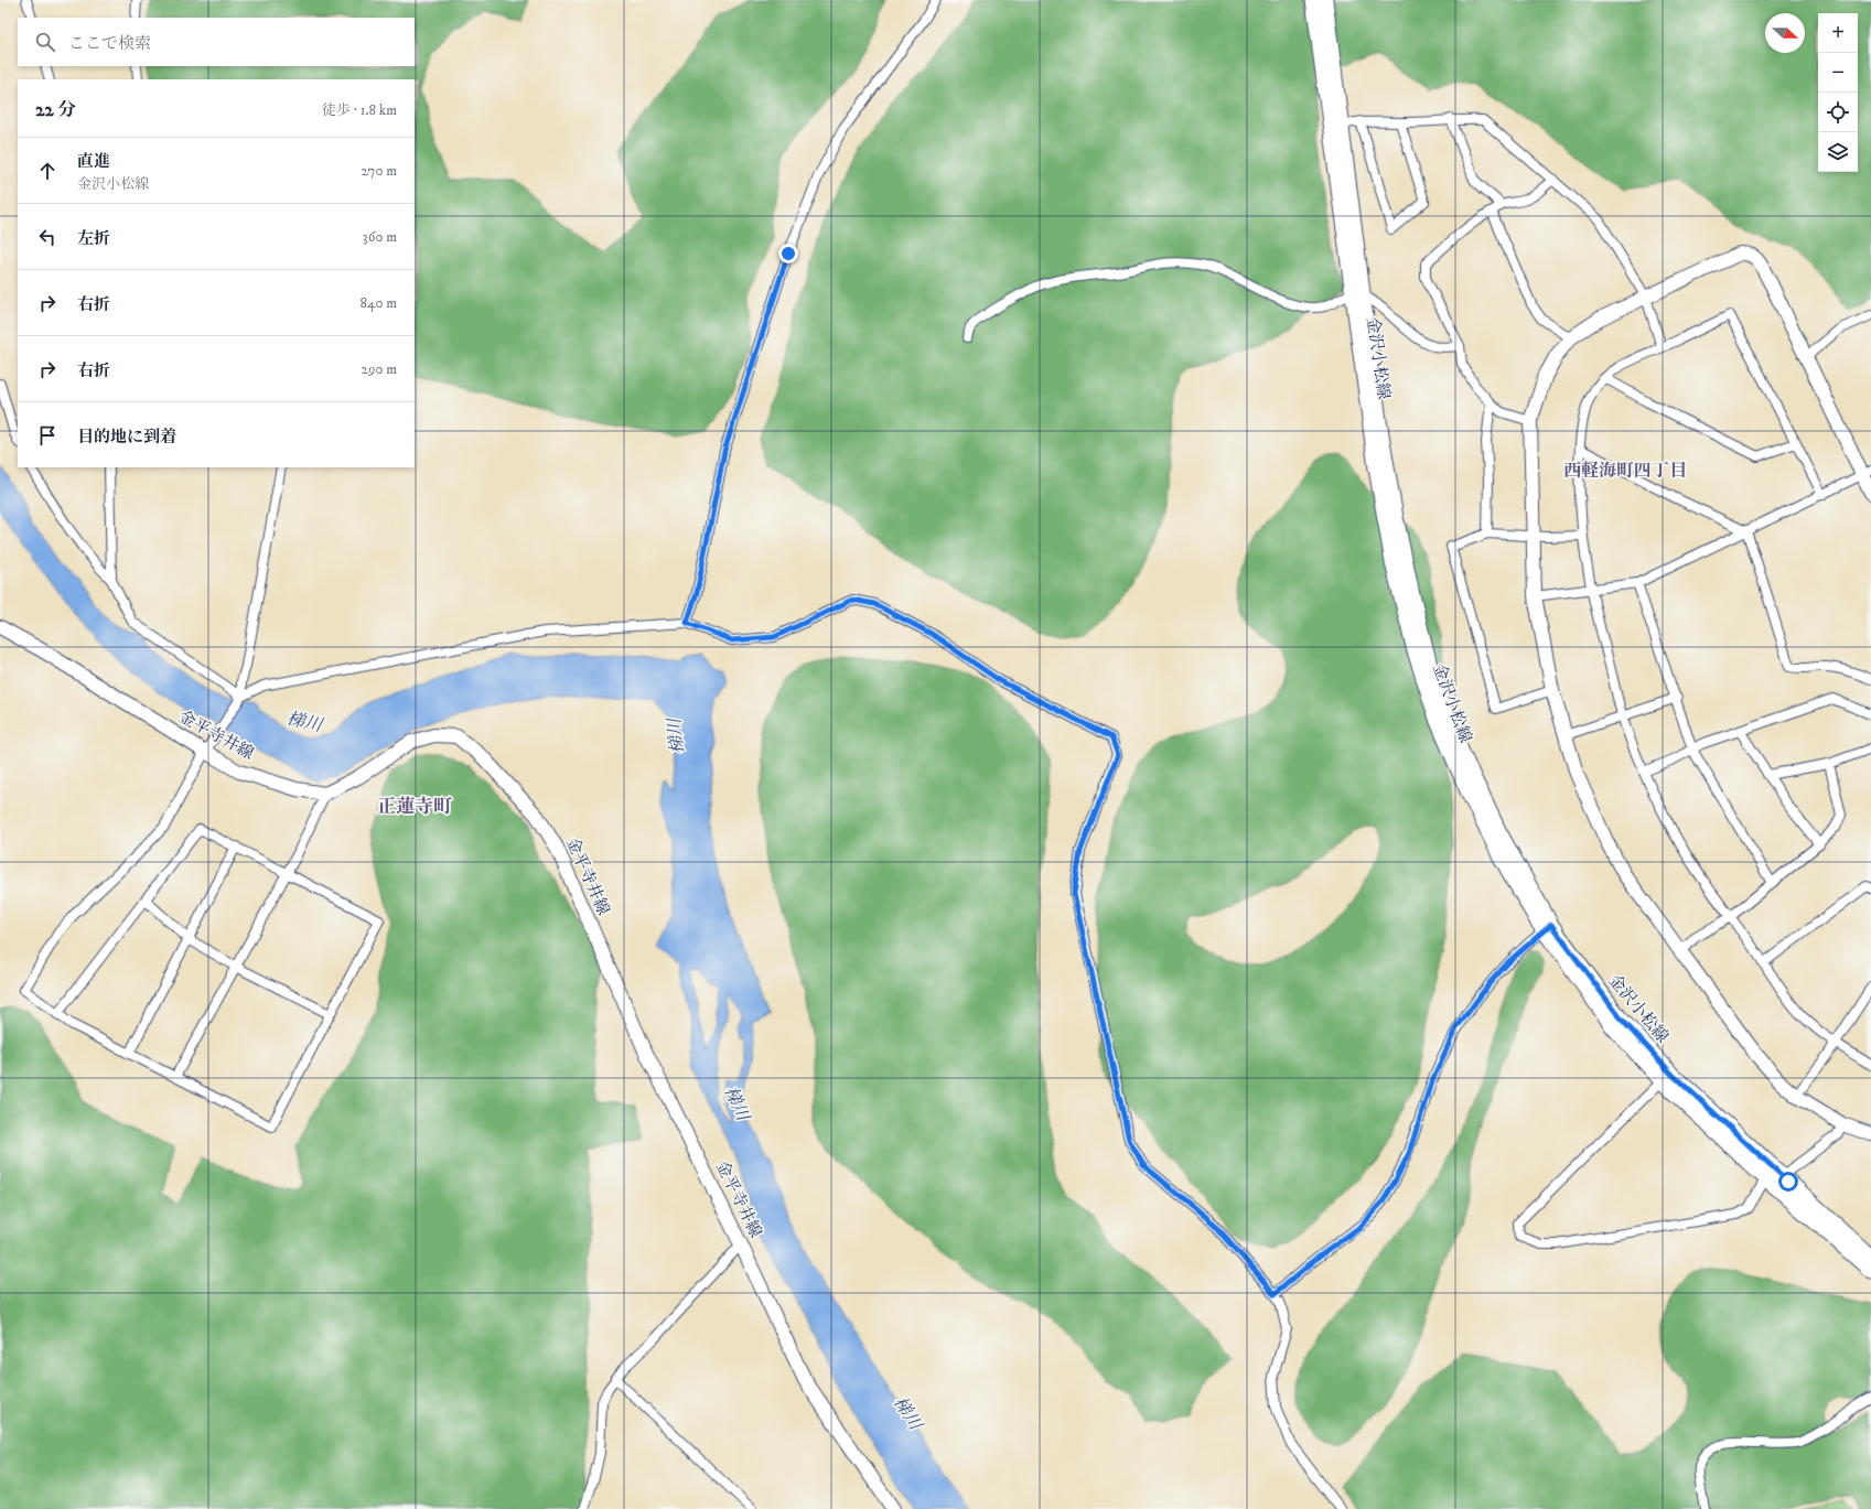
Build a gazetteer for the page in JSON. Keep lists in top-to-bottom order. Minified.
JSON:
{"streets":{"main road":["金沢小松線","金平寺井線"]},"districts":["西軽海町四丁目","正蓮寺町"],"water":["梯川"],"north":"right","page":{"map_buttons":["+","−"],"search":"ここで検索","heading":["22 分","徒歩 · 1.8 km"],"list":[["直進","金沢小松線","270 m"],["左折","360 m"],["右折","840 m"],["右折","290 m"],"目的地に到着"]}}
